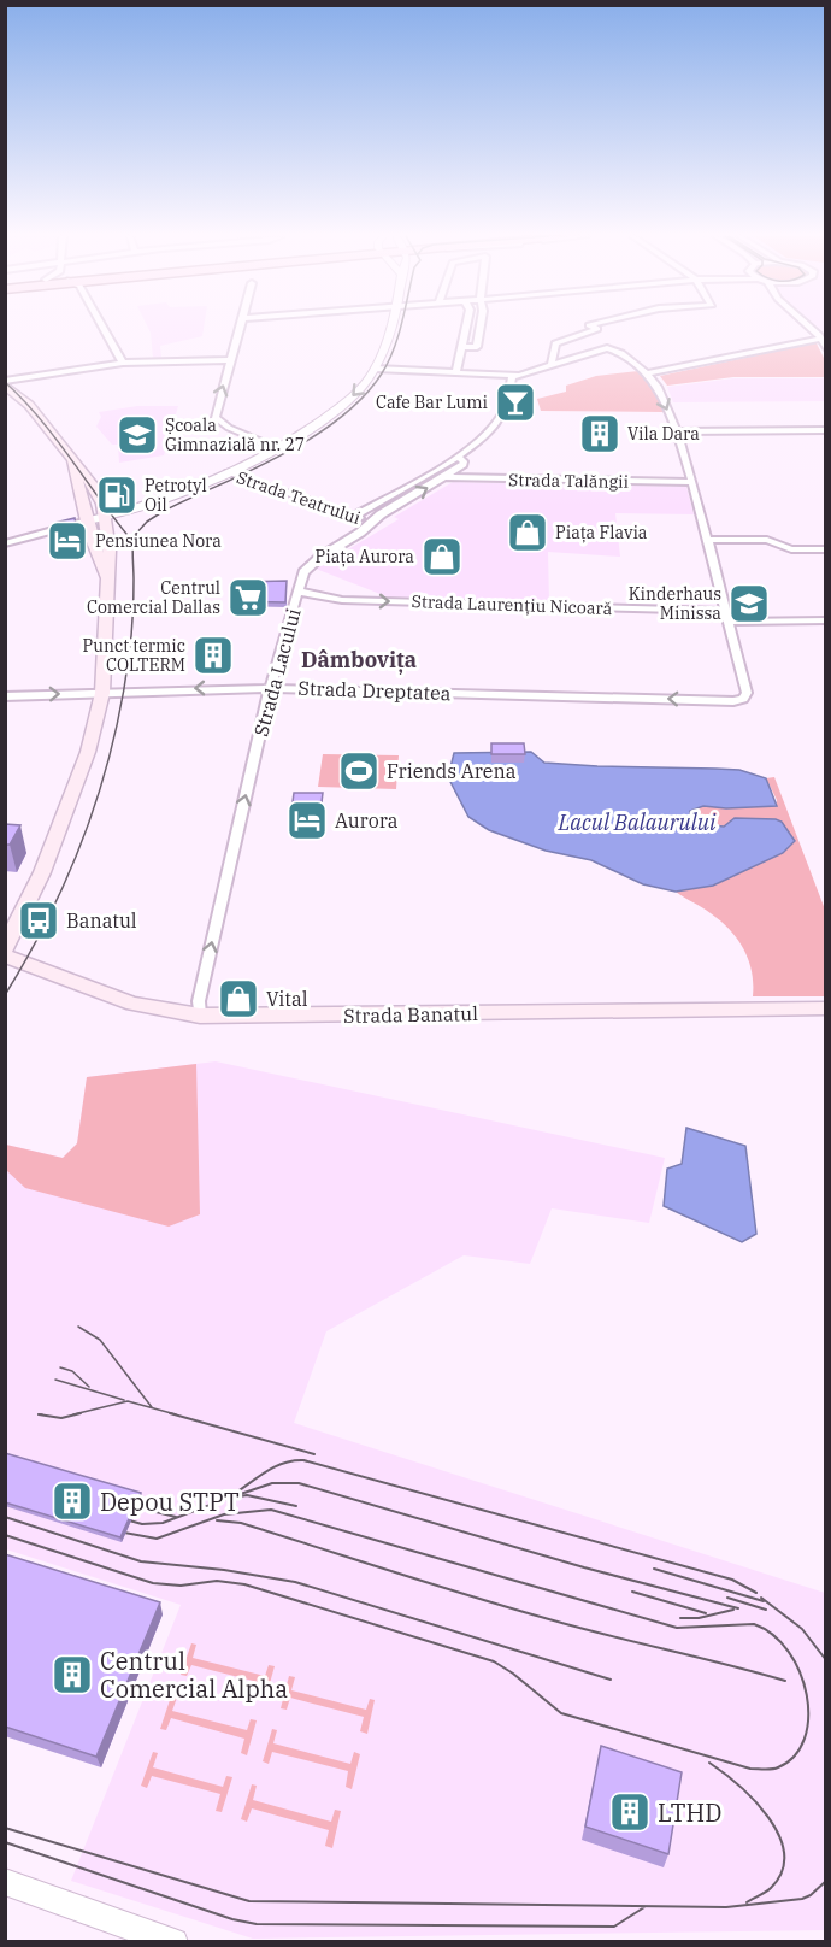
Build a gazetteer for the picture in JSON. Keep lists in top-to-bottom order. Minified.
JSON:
{"streets":{"main road":["Strada Banatul"],"street":["Strada Talăngii","Strada Teatrului","Strada Laurențiu Nicoară","Strada Lacului","Strada Dreptatea"]},"crossings":[["Strada Talăngii","Strada Lacului"],["Strada Teatrului","Strada Lacului"],["Strada Laurențiu Nicoară","Strada Lacului"],["Strada Laurențiu Nicoară","Strada Dreptatea"],["Strada Lacului","Strada Dreptatea"],["Strada Lacului","Strada Banatul"]],"one_way":["Strada Laurențiu Nicoară","Strada Lacului"],"districts":["Dâmbovița"],"water":["Lacul Balaurului"],"places":{"bar":["Cafe Bar Lumi"],"building":["Vila Dara","Punct termic COLTERM","Depou STPT","Centrul Comercial Alpha","LTHD"],"school or university":["Școala Gimnazială nr. 27","Kinderhaus Minissa"],"fuel station":["Petrotyl Oil"],"shop":["Piața Flavia","Piața Aurora","Vital"],"hotel":["Pensiunea Nora","Aurora"],"supermarket":["Centrul Comercial Dallas"],"sports":["Friends Arena"],"bus stop":["Banatul"]}}
